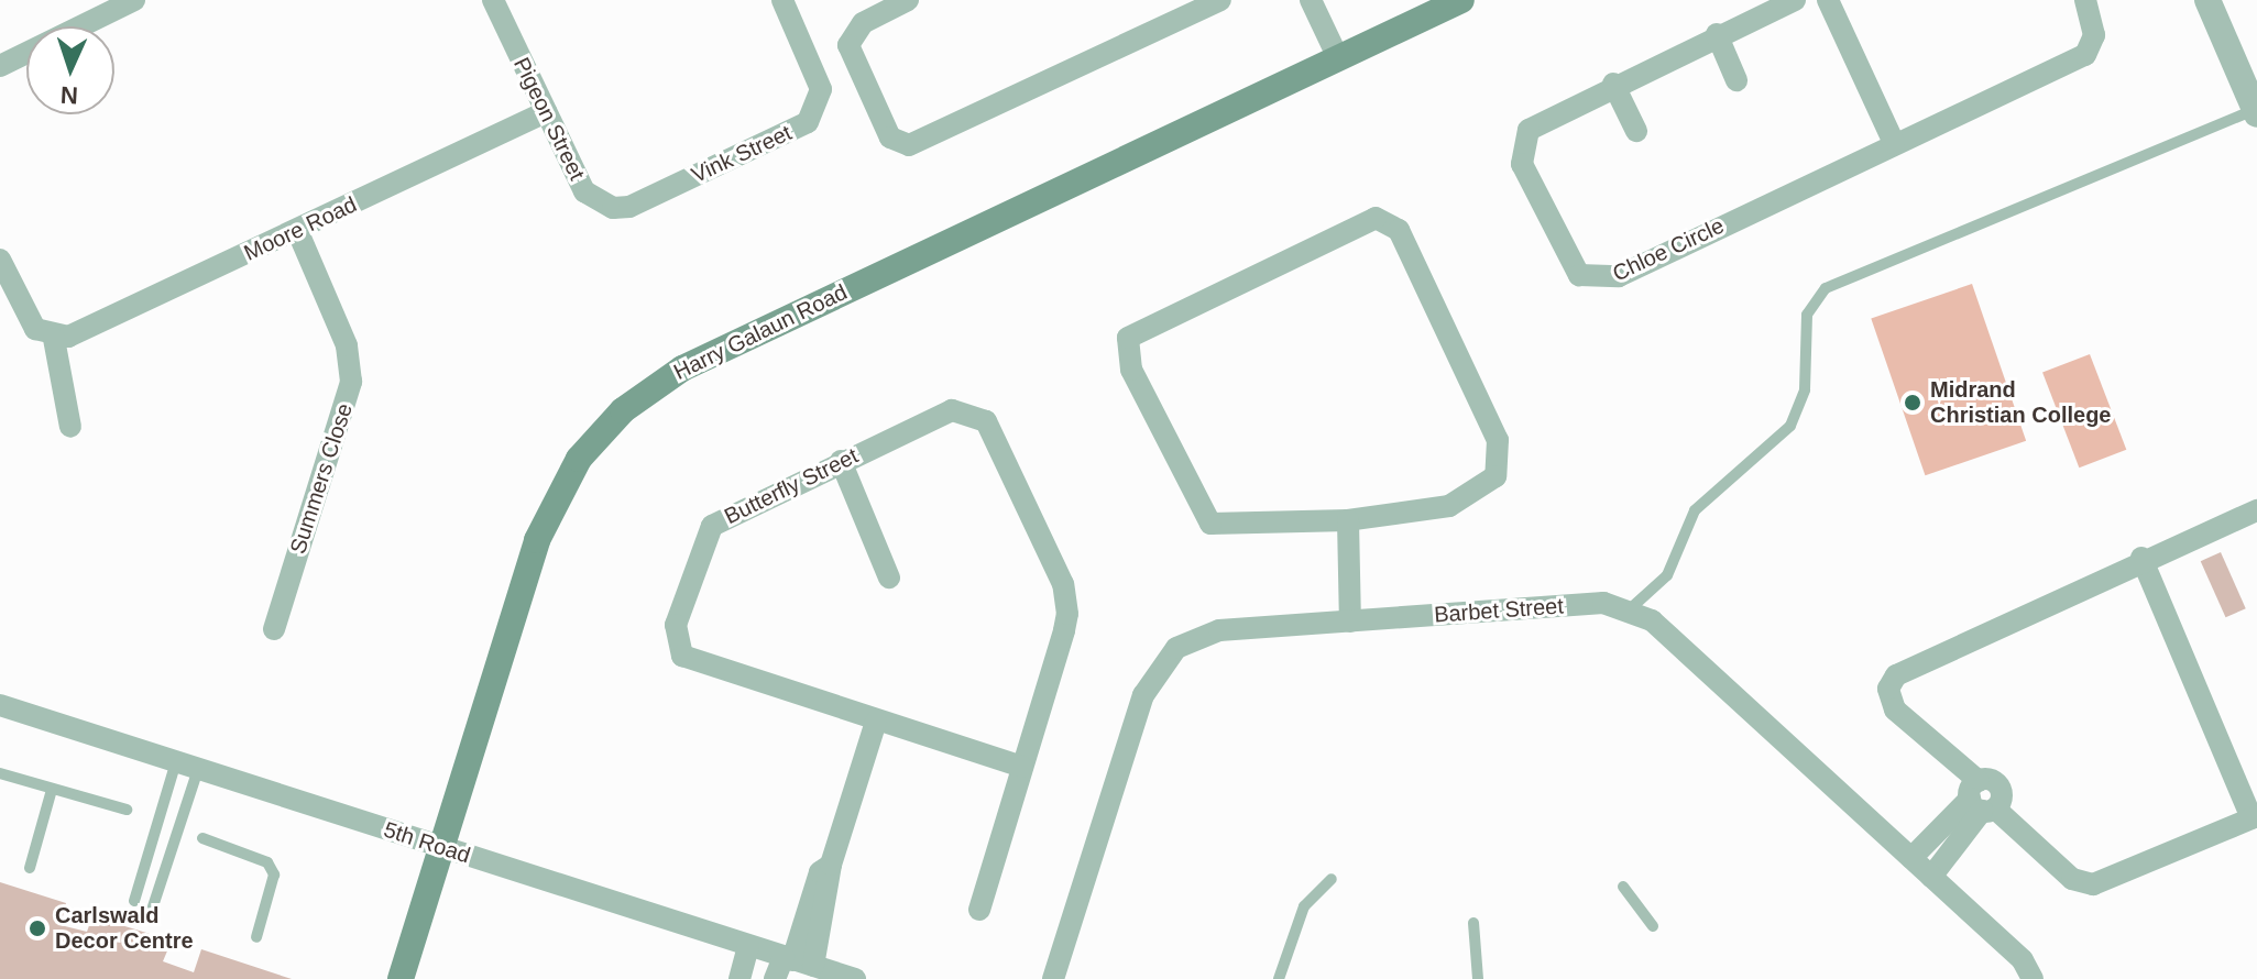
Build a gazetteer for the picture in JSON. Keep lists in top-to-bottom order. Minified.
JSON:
{"streets":{"main road":["Harry Galaun Road"],"street":["Pigeon Street","Vink Street","Moore Road","Chloe Circle","Summers Close","Butterfly Street","Barbet Street","5th Road"]},"crossings":[["Pigeon Street","Vink Street"],["Pigeon Street","Moore Road"],["Moore Road","Summers Close"],["Harry Galaun Road","5th Road"]],"places":["Midrand Christian College","Carlswald Decor Centre"],"north":"bottom"}
